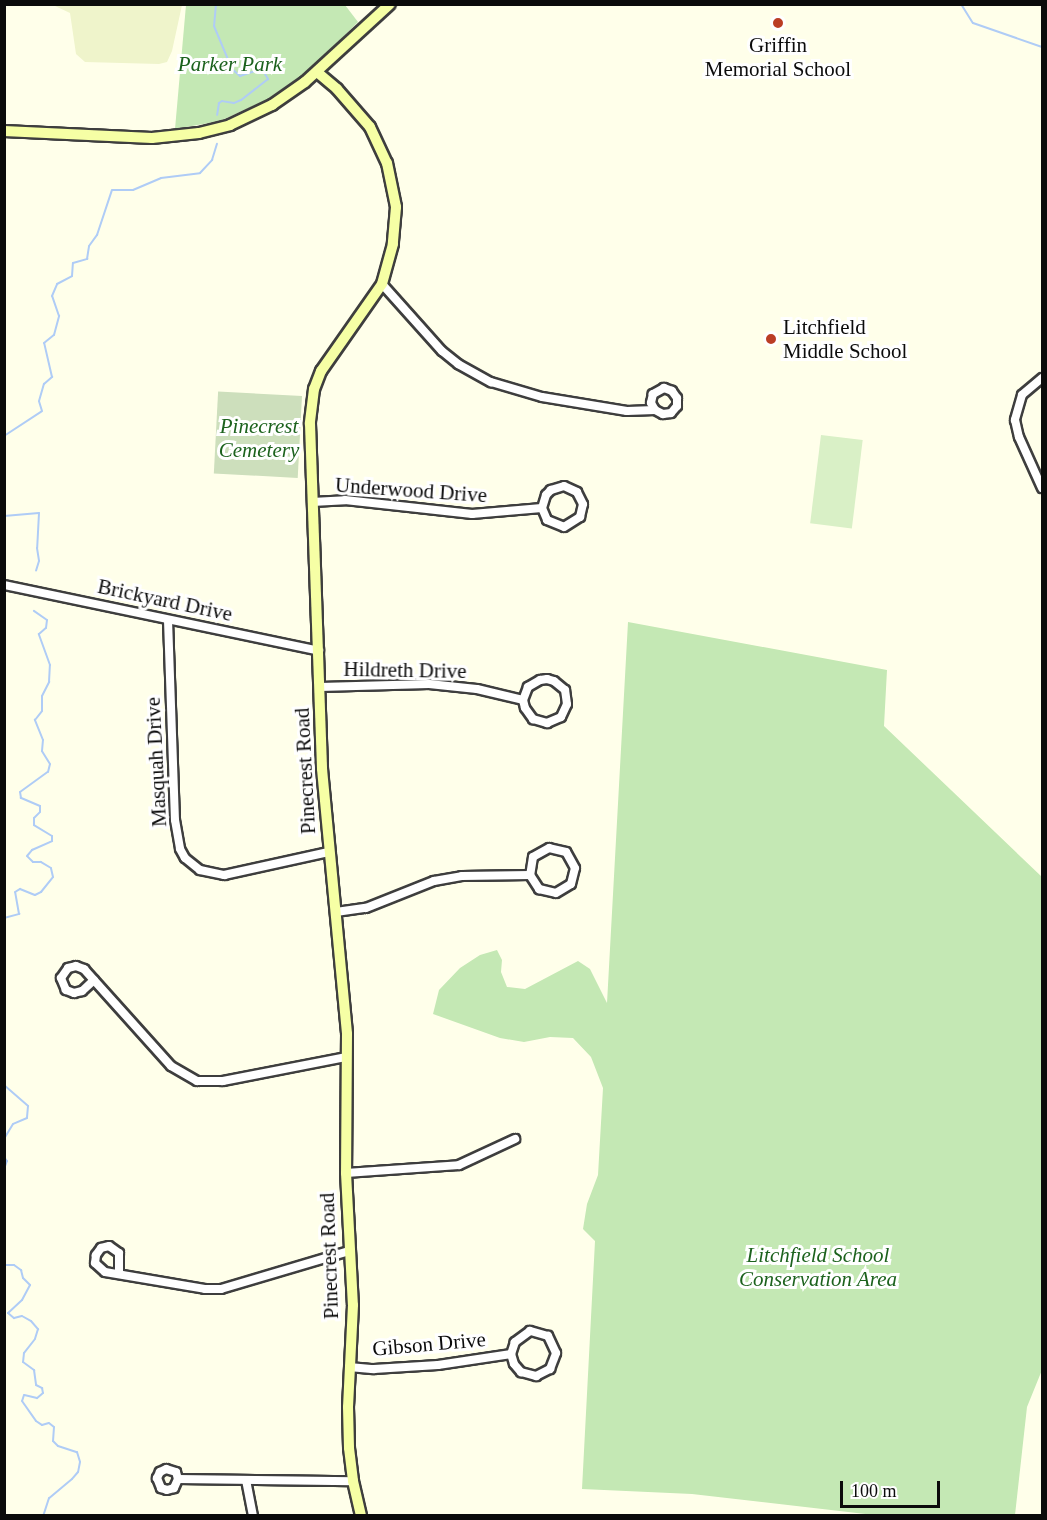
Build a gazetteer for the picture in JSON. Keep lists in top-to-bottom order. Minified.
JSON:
{"streets":{"street":["Underwood Drive","Brickyard Drive","Hildreth Drive","Masquah Drive","Pinecrest Road","Gibson Drive"]},"crossings":[["Underwood Drive","Pinecrest Road"],["Brickyard Drive","Masquah Drive"],["Brickyard Drive","Pinecrest Road"],["Hildreth Drive","Pinecrest Road"],["Masquah Drive","Pinecrest Road"],["Pinecrest Road","Gibson Drive"]],"parks":["Parker Park","Pinecrest Cemetery","Litchfield School Conservation Area"],"places":["Griffin Memorial School","Litchfield Middle School"],"scale_bar":"100 m"}
